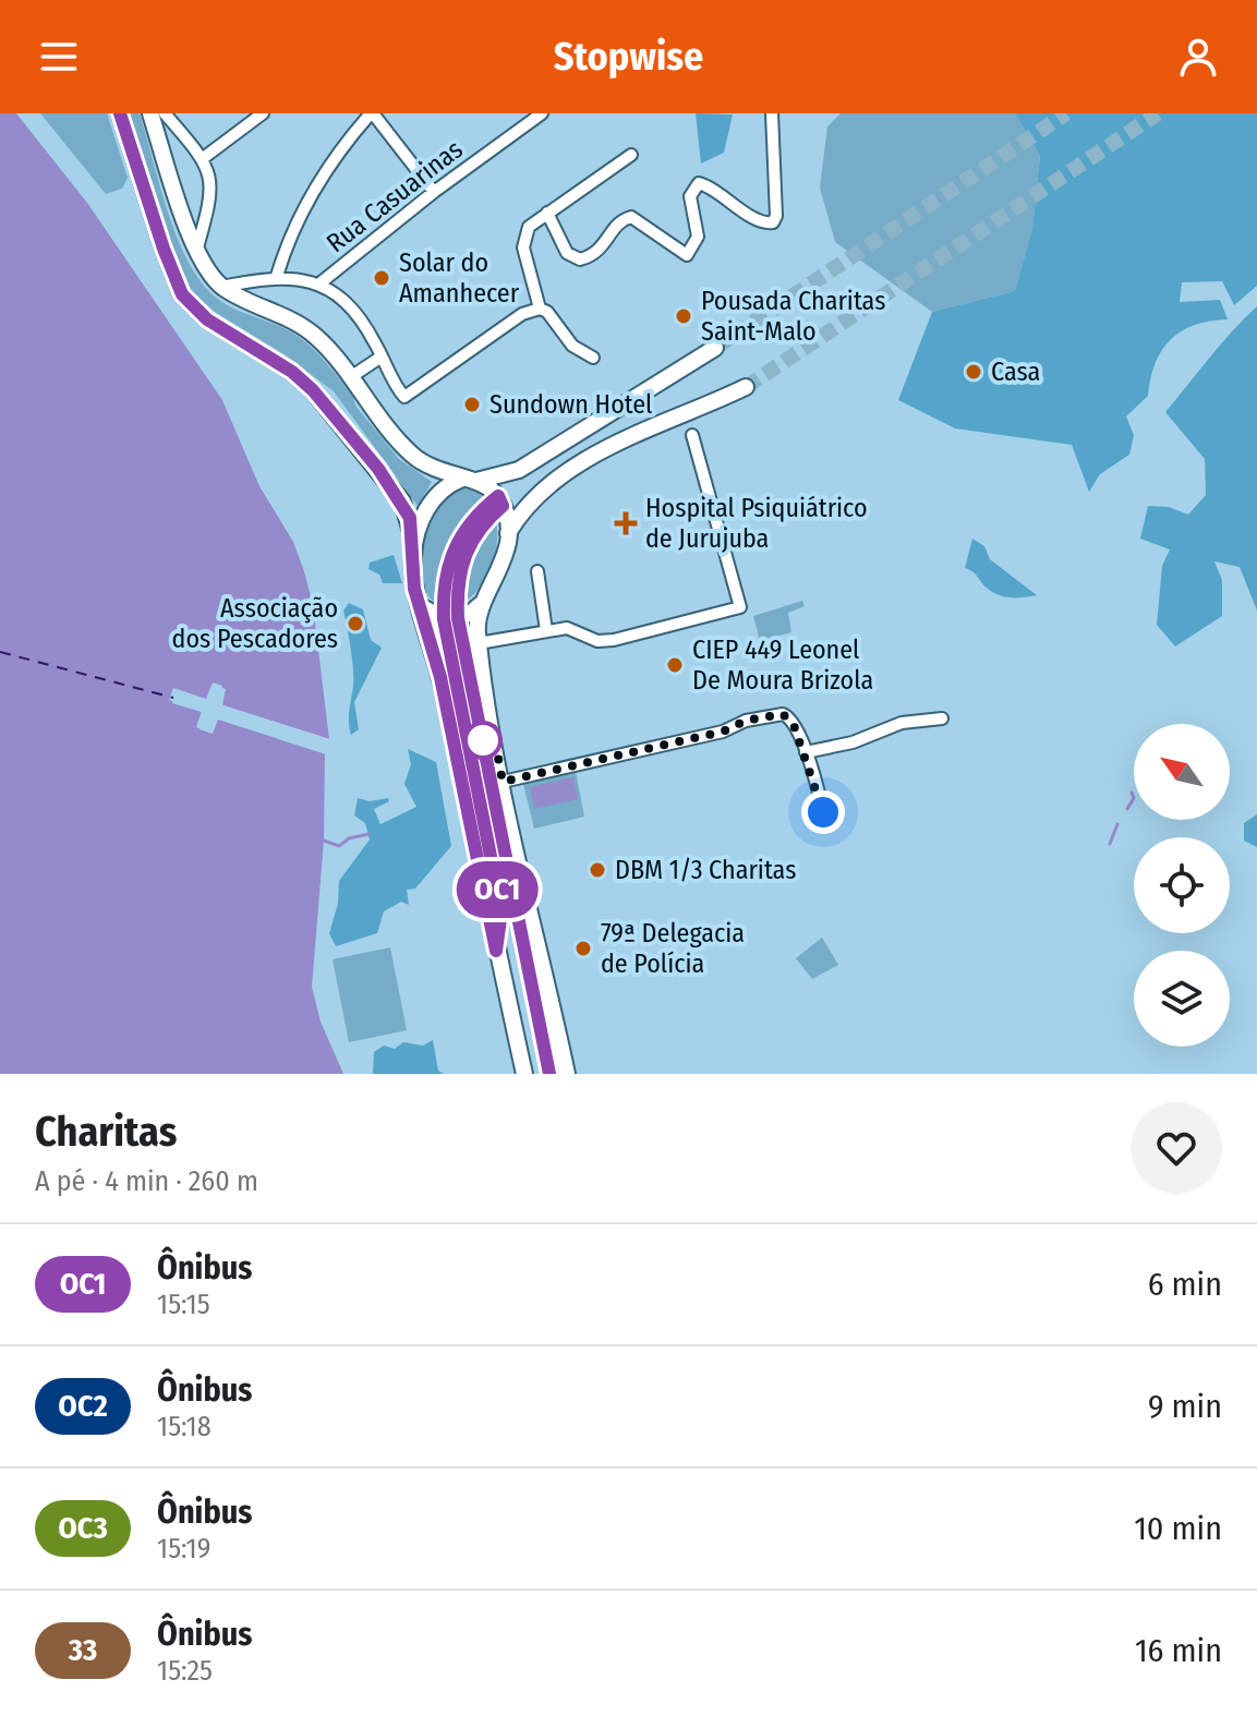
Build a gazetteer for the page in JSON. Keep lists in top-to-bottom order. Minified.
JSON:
{"streets":{"street":["Rua Casuarinas"]},"places":{"other":["Solar do Amanhecer","Pousada Charitas Saint-Malo","Casa","Sundown Hotel","Associação dos Pescadores","CIEP 449 Leonel De Moura Brizola","DBM 1/3 Charitas","79ª Delegacia de Polícia"],"health":["Hospital Psiquiátrico de Jurujuba"]},"lines":["bus line OC1"],"north":"top left","page":{"header":"Stopwise","on_map":"OC1","heading":["Charitas","A pé · 4 min · 260 m"],"list":[{"mark":"OC1","name":"Ônibus","note":"15:15","value":"6 min"},{"mark":"OC2","name":"Ônibus","note":"15:18","value":"9 min"},{"mark":"OC3","name":"Ônibus","note":"15:19","value":"10 min"},{"mark":"33","name":"Ônibus","note":"15:25","value":"16 min"}]}}
